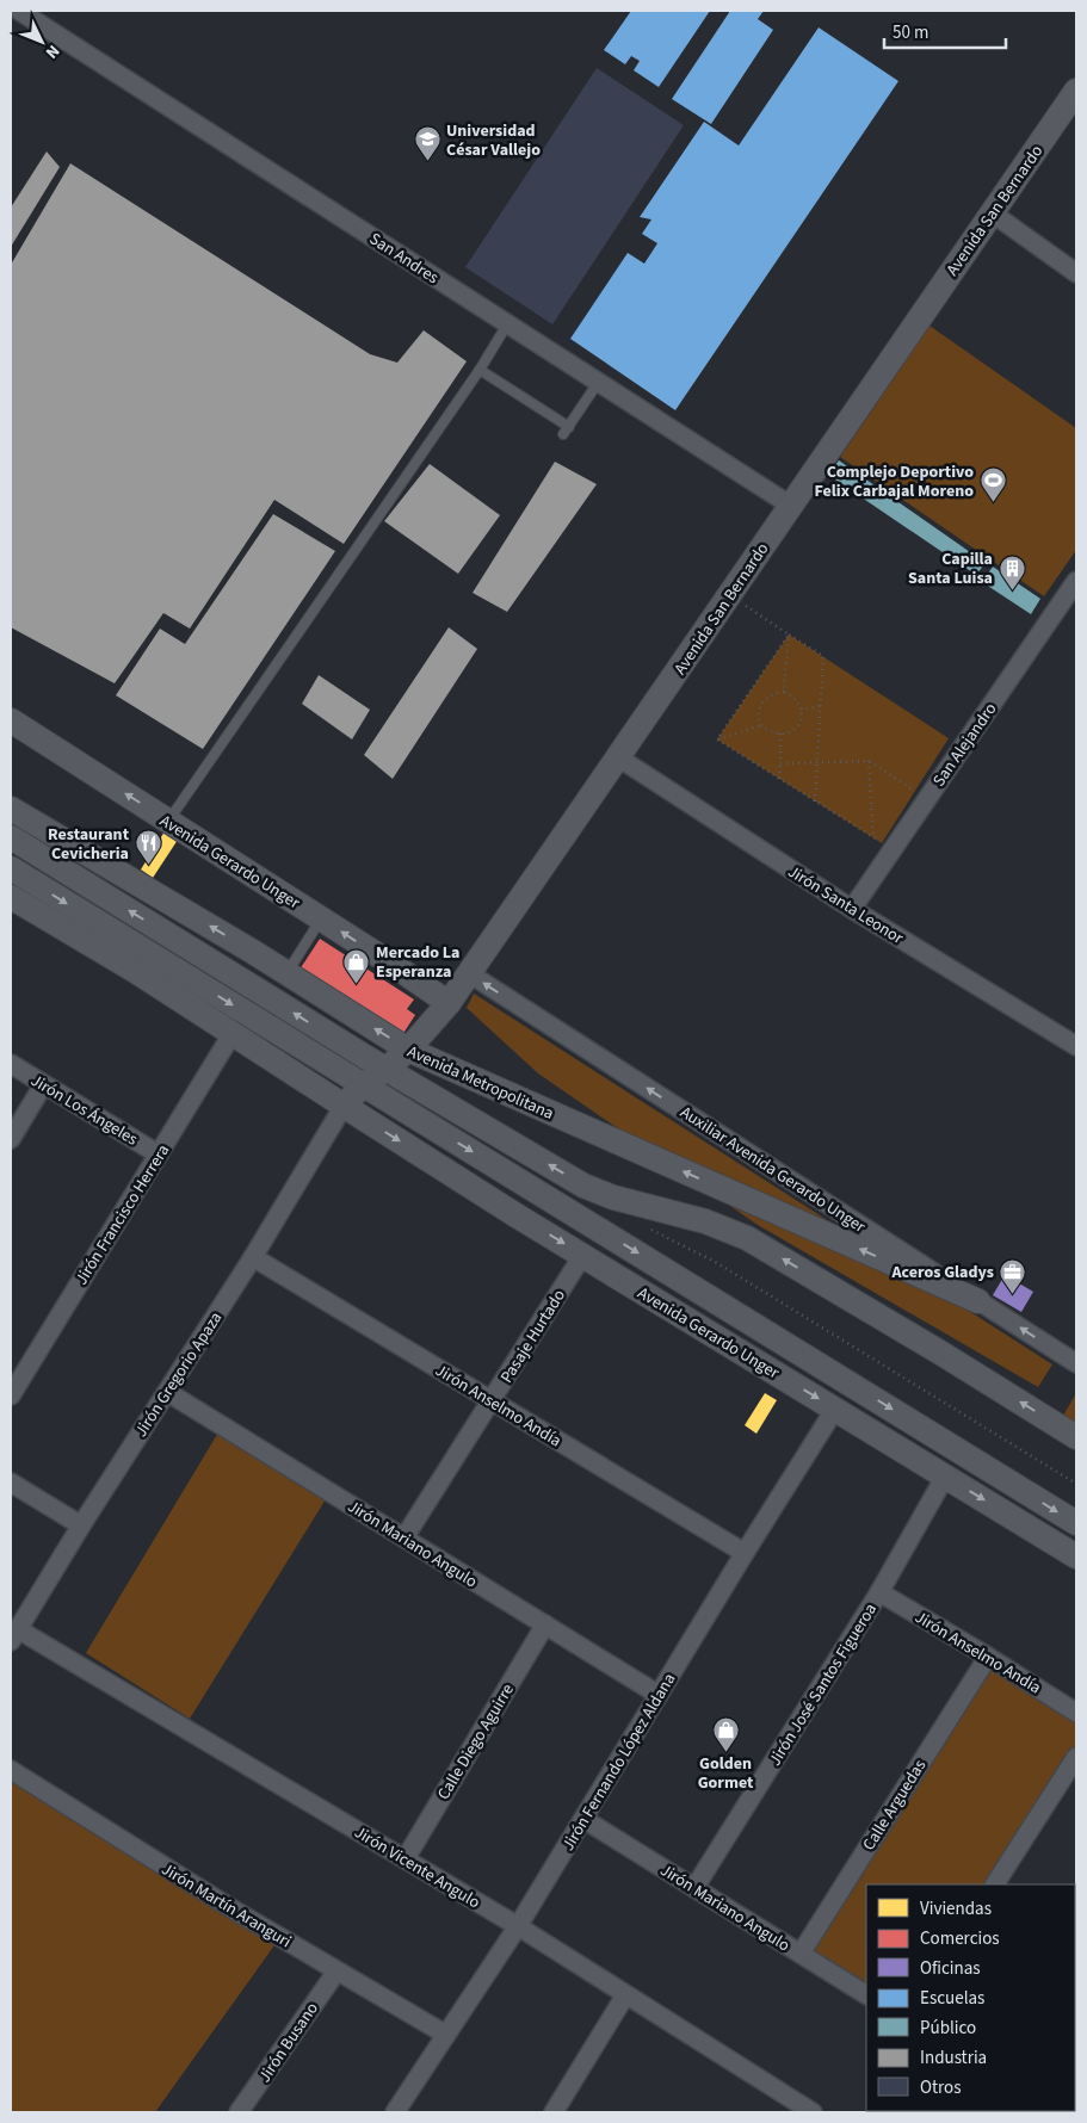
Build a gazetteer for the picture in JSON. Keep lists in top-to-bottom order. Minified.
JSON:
{"streets":{"street":["Avenida San Bernardo","San Andres","San Alejandro","Avenida Gerardo Unger","Jirón Santa Leonor","Avenida Metropolitana","Jirón Los Ángeles","Auxiliar Avenida Gerardo Unger","Jirón Francisco Herrera","Pasaje Hurtado","Jirón Gregorio Apaza","Jirón Anselmo Andía","Jirón Mariano Angulo","Jirón José Santos Figueroa","Calle Diego Aguirre","Jirón Fernando López Aldana","Calle Arguedas","Jirón Vicente Angulo","Jirón Martín Aranguri","Jirón Busano"]},"crossings":[["Avenida San Bernardo","San Andres"],["Avenida San Bernardo","Avenida Gerardo Unger"],["Avenida San Bernardo","Jirón Santa Leonor"],["Avenida San Bernardo","Avenida Metropolitana"],["Avenida San Bernardo","Auxiliar Avenida Gerardo Unger"],["Avenida San Bernardo","Jirón Gregorio Apaza"],["San Alejandro","Jirón Santa Leonor"],["Avenida Gerardo Unger","Pasaje Hurtado"],["Avenida Gerardo Unger","Jirón Gregorio Apaza"],["Avenida Gerardo Unger","Jirón José Santos Figueroa"],["Avenida Gerardo Unger","Jirón Fernando López Aldana"],["Avenida Metropolitana","Auxiliar Avenida Gerardo Unger"],["Jirón Los Ángeles","Jirón Francisco Herrera"],["Pasaje Hurtado","Jirón Anselmo Andía"],["Pasaje Hurtado","Jirón Mariano Angulo"],["Jirón Gregorio Apaza","Jirón Anselmo Andía"],["Jirón Gregorio Apaza","Jirón Mariano Angulo"],["Jirón Gregorio Apaza","Jirón Vicente Angulo"],["Jirón Anselmo Andía","Jirón José Santos Figueroa"],["Jirón Anselmo Andía","Jirón Fernando López Aldana"],["Jirón Anselmo Andía","Calle Arguedas"],["Jirón Mariano Angulo","Jirón José Santos Figueroa"],["Jirón Mariano Angulo","Calle Diego Aguirre"],["Jirón Mariano Angulo","Jirón Fernando López Aldana"],["Jirón Mariano Angulo","Calle Arguedas"],["Calle Diego Aguirre","Jirón Vicente Angulo"],["Jirón Fernando López Aldana","Jirón Vicente Angulo"],["Jirón Fernando López Aldana","Jirón Martín Aranguri"],["Jirón Martín Aranguri","Jirón Busano"]],"places":{"school or university":["Universidad César Vallejo"],"sports":["Complejo Deportivo Felix Carbajal Moreno"],"building":["Capilla Santa Luisa"],"restaurant":["Restaurant Cevicheria"],"shop":["Mercado La Esperanza","Golden Gormet"],"office":["Aceros Gladys"]},"legend":["Viviendas","Comercios","Oficinas","Escuelas","Público","Industria","Otros"],"scale_bar":"50 m","north":"bottom right"}
